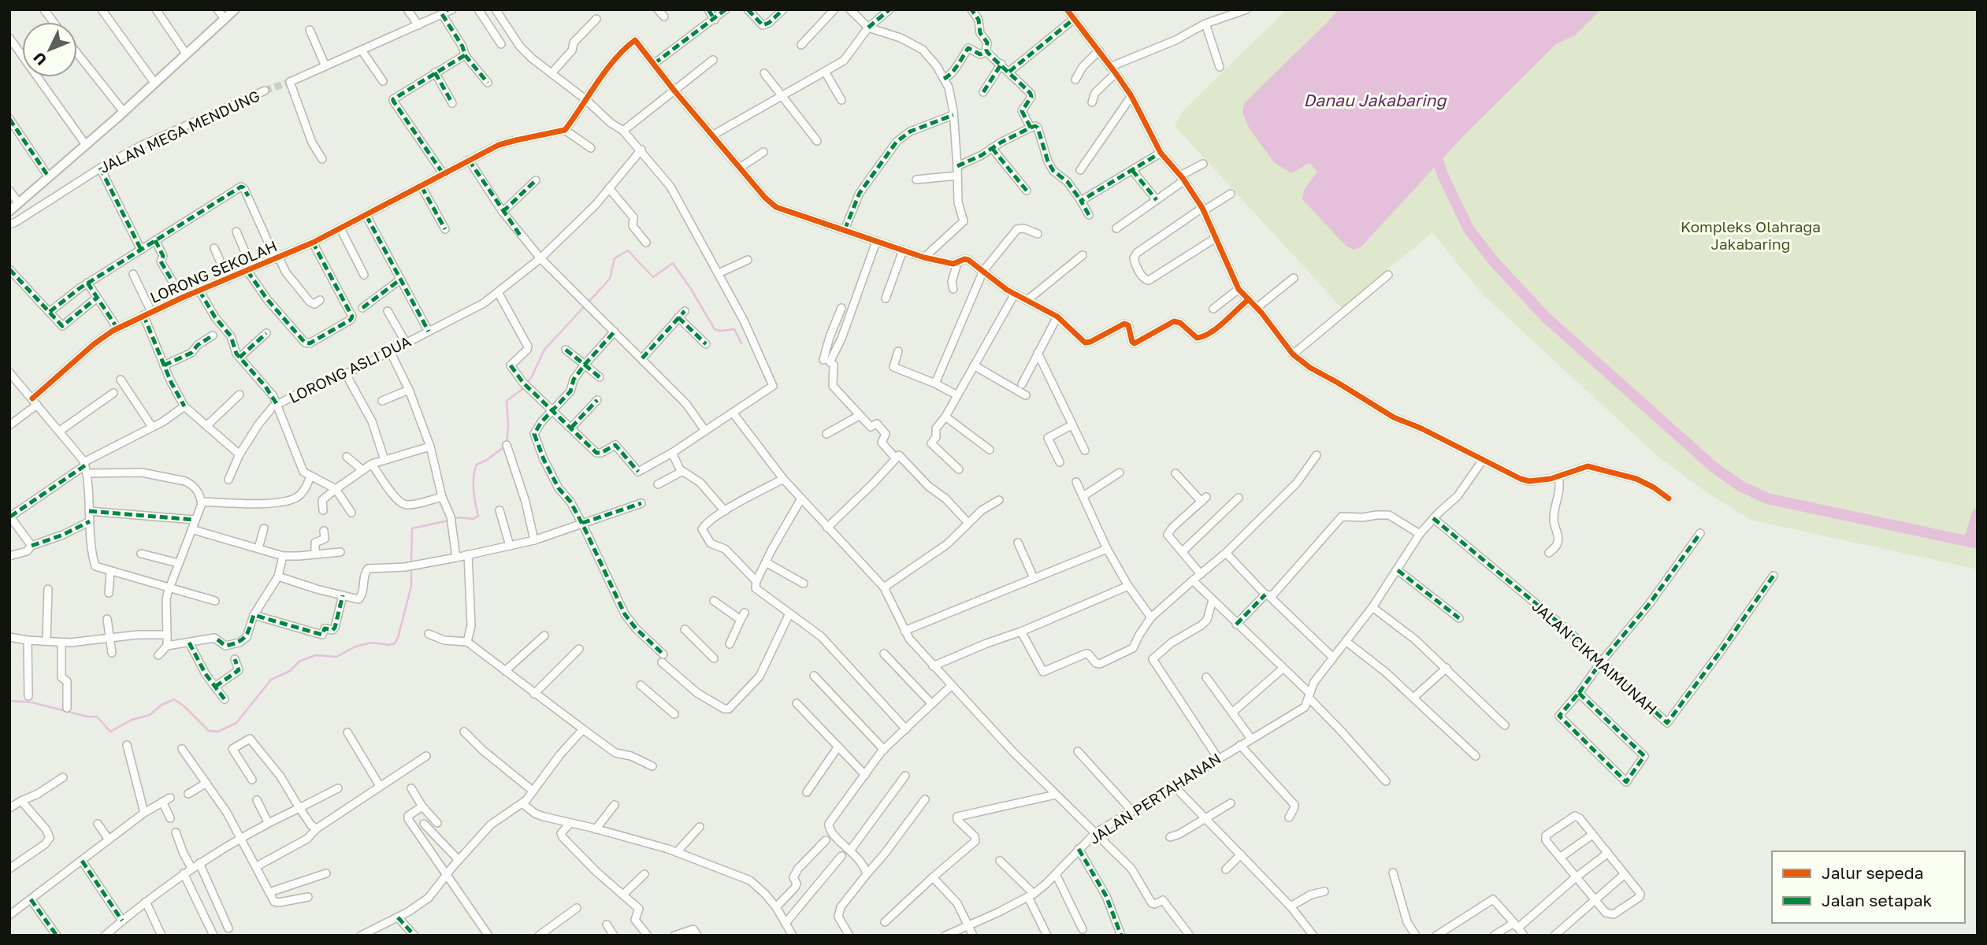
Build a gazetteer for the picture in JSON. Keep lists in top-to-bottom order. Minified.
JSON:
{"streets":{"street":["JALAN MEGA MENDUNG","LORONG SEKOLAH","LORONG ASLI DUA","JALAN CIKMAIMUNAH","JALAN PERTAHANAN"]},"crossings":[["JALAN CIKMAIMUNAH","JALAN PERTAHANAN"]],"water":["Danau Jakabaring"],"parks":["Kompleks Olahraga Jakabaring"],"legend":["Jalur sepeda","Jalan setapak"],"north":"bottom left"}
